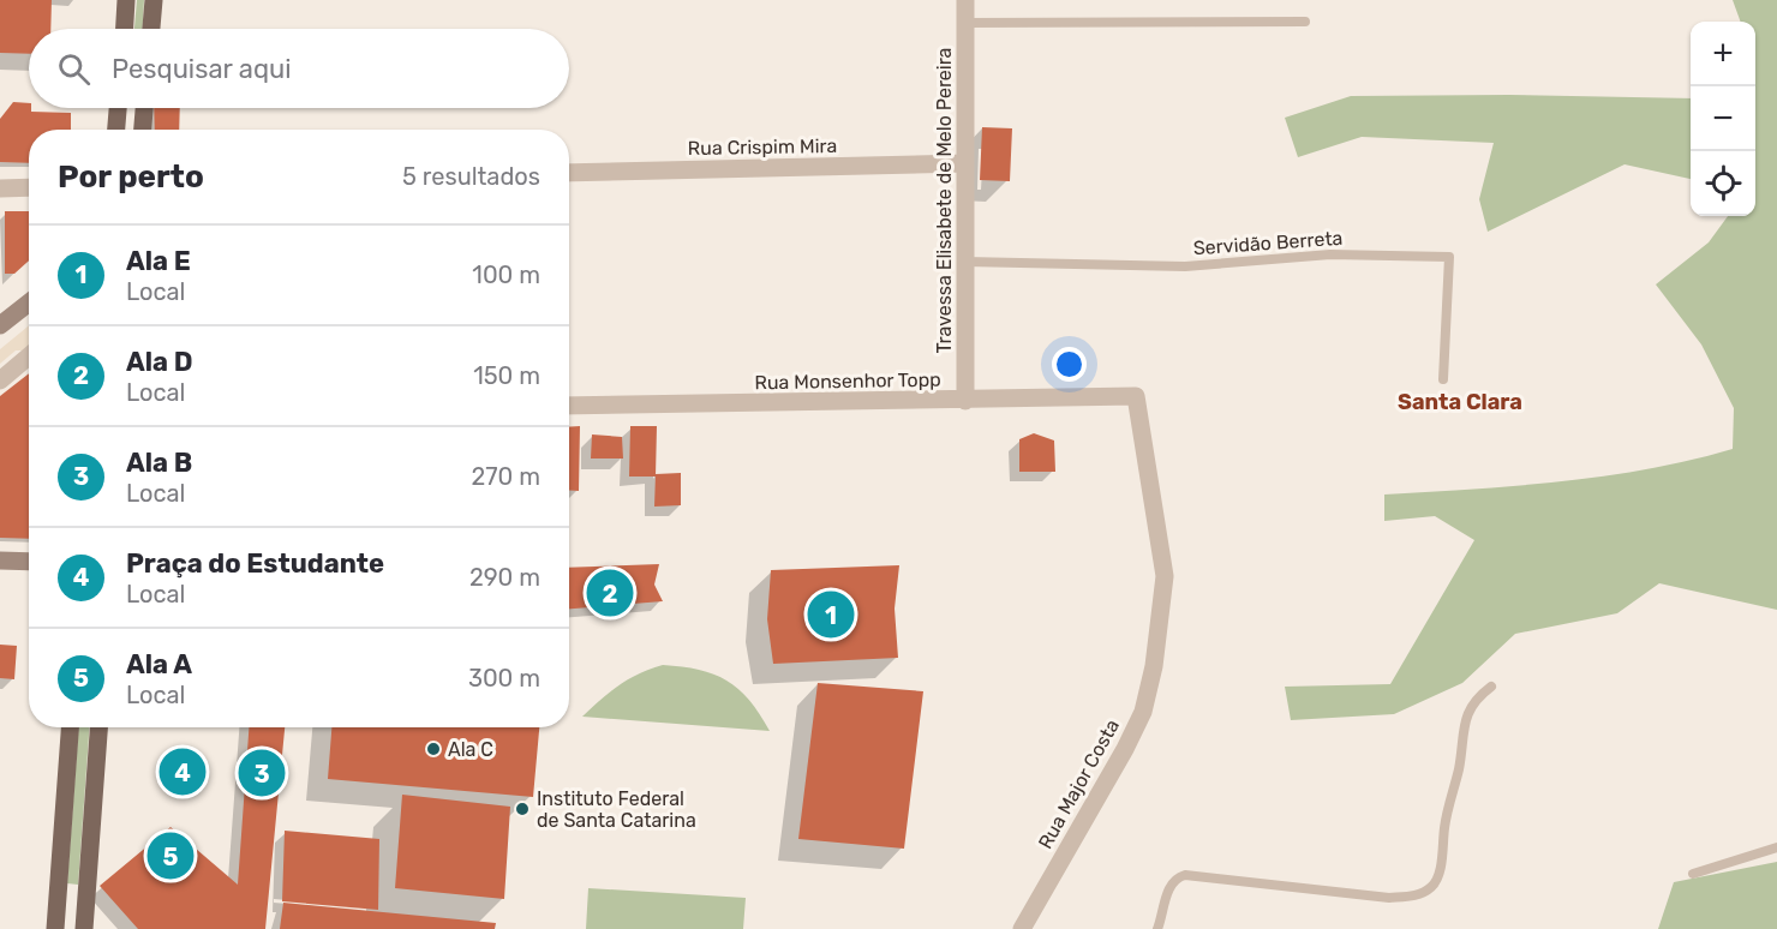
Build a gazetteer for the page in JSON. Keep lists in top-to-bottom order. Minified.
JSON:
{"streets":{"street":["Rua Crispim Mira","Travessa Elisabete de Melo Pereira","Rua Monsenhor Topp","Rua Major Costa"],"lane":["Servidão Berreta"]},"crossings":[["Rua Crispim Mira","Travessa Elisabete de Melo Pereira"],["Travessa Elisabete de Melo Pereira","Servidão Berreta"],["Travessa Elisabete de Melo Pereira","Rua Monsenhor Topp"],["Rua Monsenhor Topp","Rua Major Costa"]],"districts":["Santa Clara"],"places":["Ala C","Instituto Federal de Santa Catarina"],"page":{"map_buttons":["+","−"],"search":"Pesquisar aqui","heading":["Por perto","5 resultados"],"list":[{"mark":"1","name":"Ala E","note":"Local","value":"100 m"},{"mark":"2","name":"Ala D","note":"Local","value":"150 m"},{"mark":"3","name":"Ala B","note":"Local","value":"270 m"},{"mark":"4","name":"Praça do Estudante","note":"Local","value":"290 m"},{"mark":"5","name":"Ala A","note":"Local","value":"300 m"}],"pins":["2","1","4","3","5"]}}
